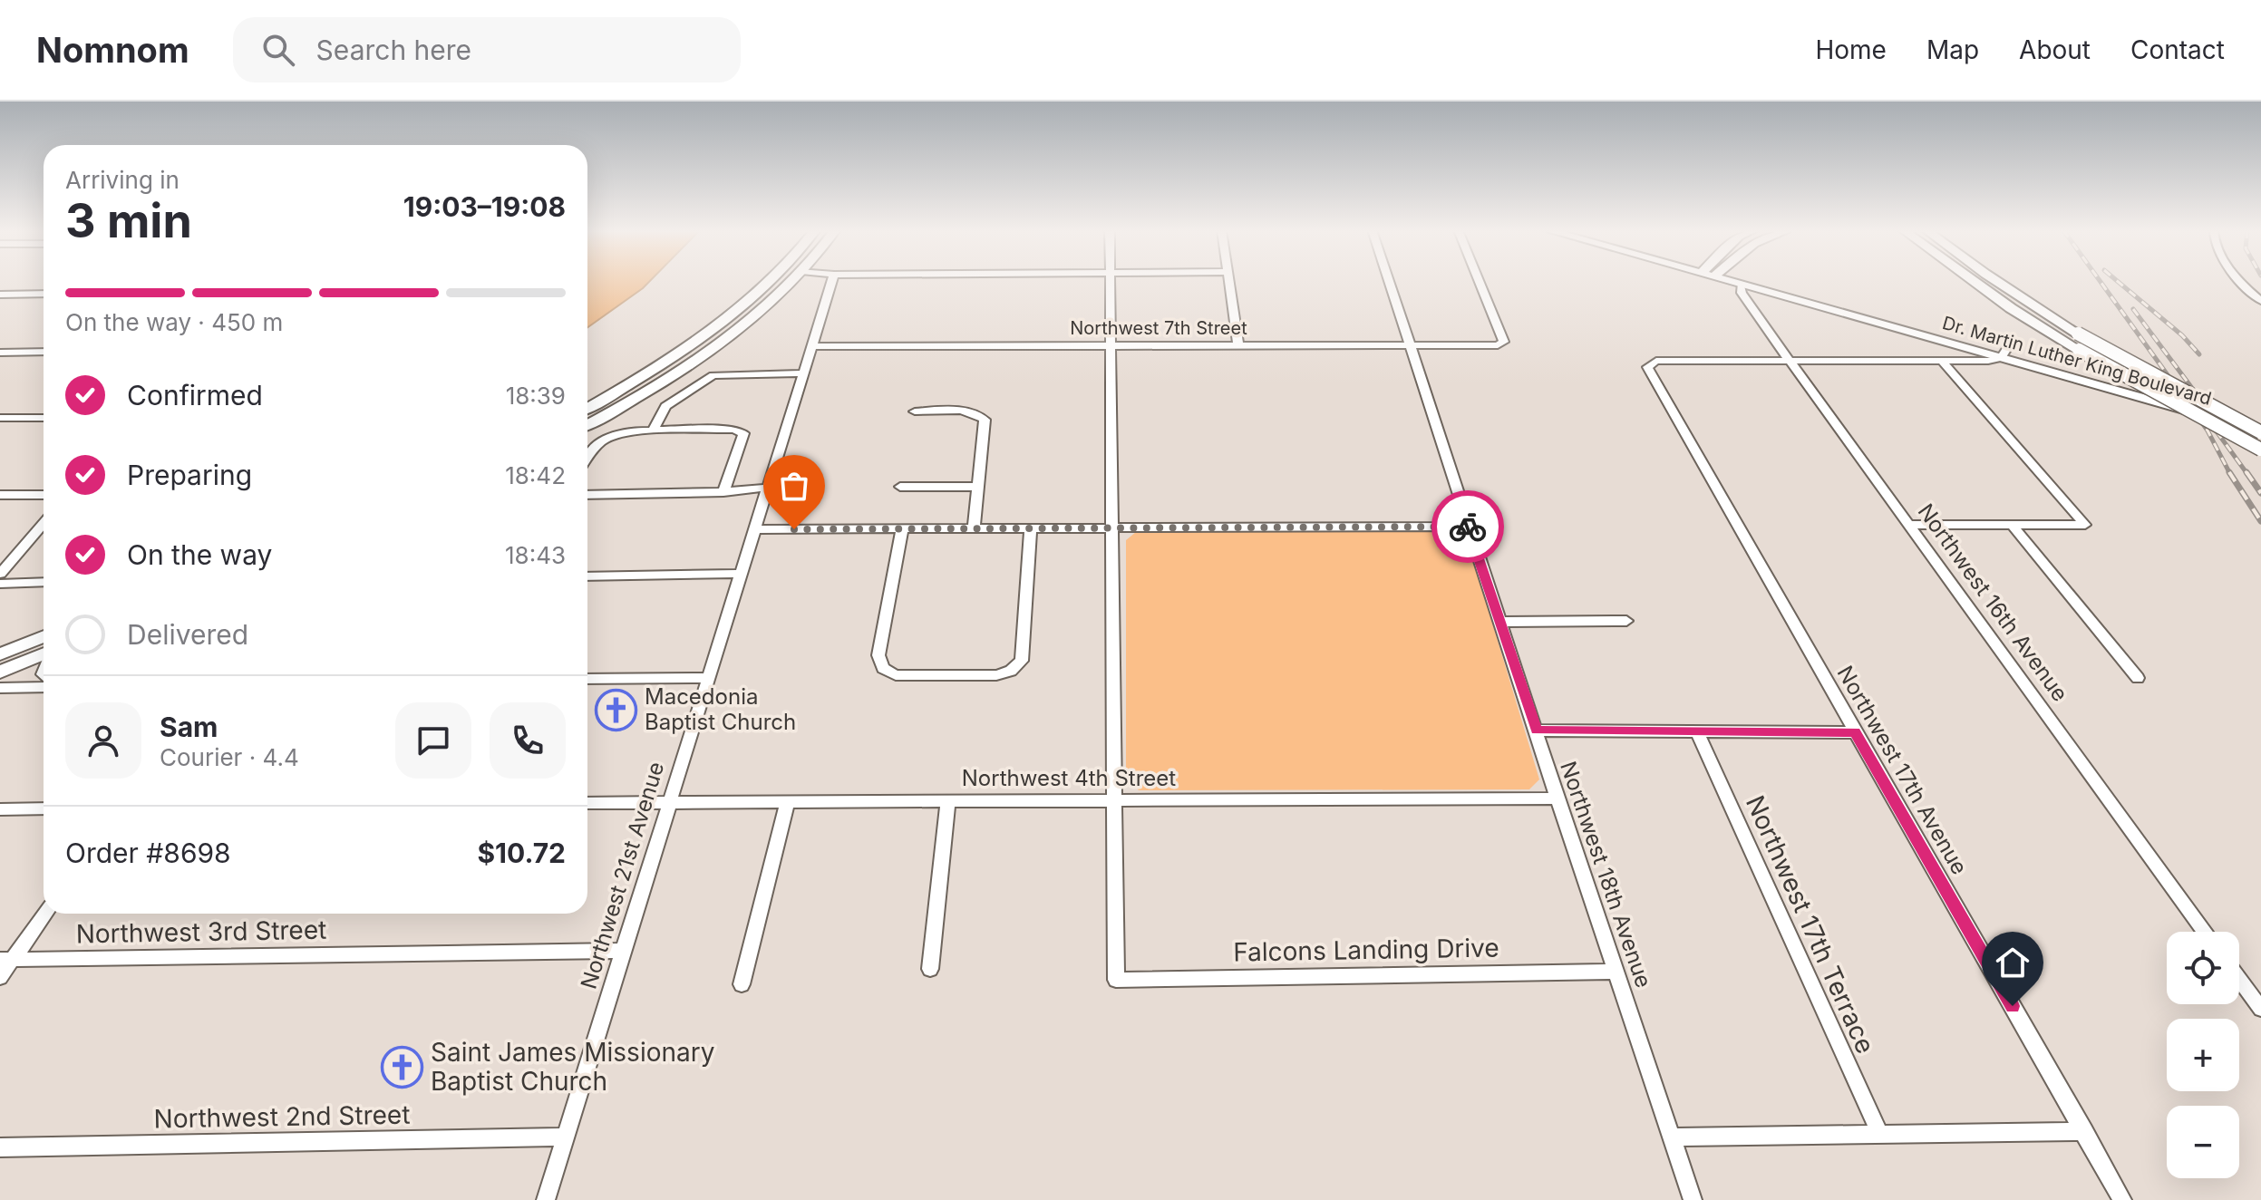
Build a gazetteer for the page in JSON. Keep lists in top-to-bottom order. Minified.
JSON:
{"streets":{"main road":["Dr. Martin Luther King Boulevard"],"street":["Northwest 7th Street","Northwest 16th Avenue","Northwest 17th Avenue","Northwest 4th Street","Northwest 18th Avenue","Northwest 21st Avenue","Northwest 17th Terrace","Northwest 3rd Street","Falcons Landing Drive","Northwest 2nd Street"]},"crossings":[["Northwest 7th Street","Northwest 18th Avenue"],["Northwest 7th Street","Northwest 21st Avenue"],["Dr. Martin Luther King Boulevard","Northwest 16th Avenue"],["Northwest 16th Avenue","Northwest 17th Avenue"],["Northwest 4th Street","Northwest 18th Avenue"],["Northwest 4th Street","Northwest 21st Avenue"],["Northwest 4th Street","Falcons Landing Drive"],["Northwest 18th Avenue","Falcons Landing Drive"],["Northwest 21st Avenue","Northwest 3rd Street"],["Northwest 21st Avenue","Northwest 2nd Street"]],"places":{"church":["Macedonia Baptist Church","Saint James Missionary Baptist Church"]},"page":{"header":"Nomnom","search":"Search here","nav":["Home","Map","About","Contact"],"heading":["3 min","Arriving in","19:03–19:08"],"panel":["Sam","Courier · 4.4","Order #8698","$10.72"],"bar":"On the way · 450 m","list":[["Confirmed","18:39"],["Preparing","18:42"],["On the way","18:43"],"Delivered"],"map_buttons":["+","−"]}}
